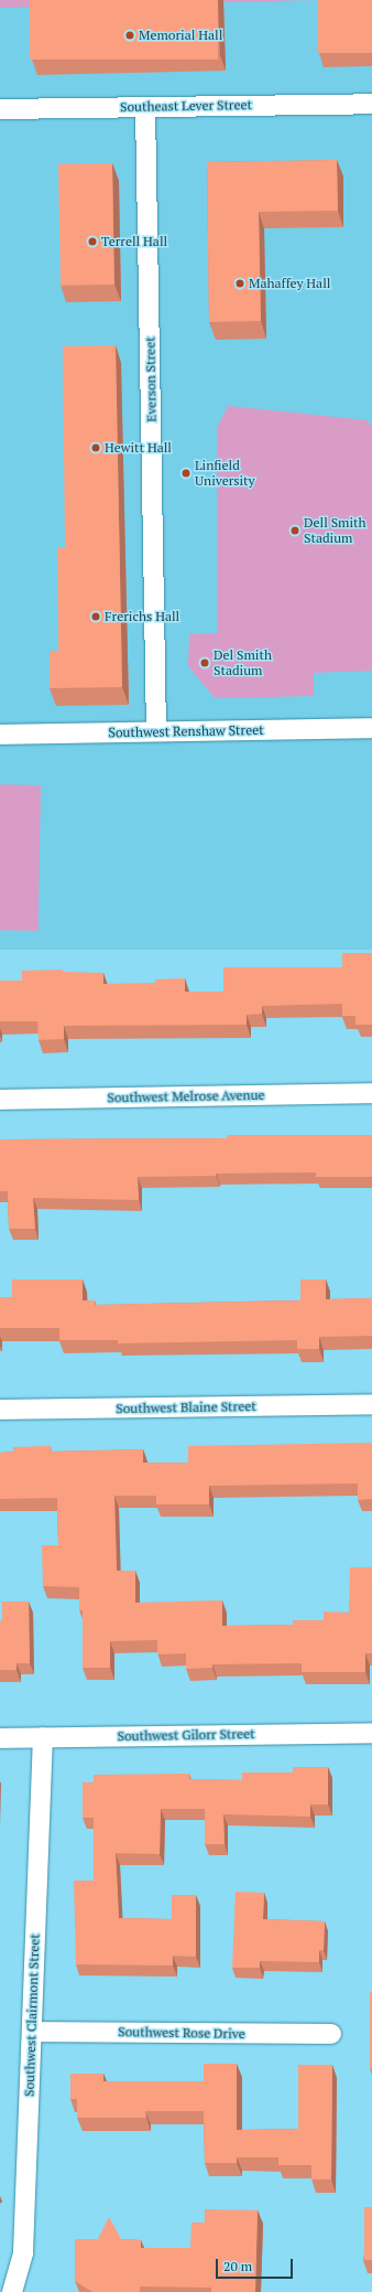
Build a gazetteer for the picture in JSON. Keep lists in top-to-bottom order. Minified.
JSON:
{"streets":{"street":["Southeast Lever Street","Everson Street","Southwest Renshaw Street","Southwest Melrose Avenue","Southwest Blaine Street","Southwest Gilorr Street","Southwest Clairmont Street","Southwest Rose Drive"]},"crossings":[["Southeast Lever Street","Everson Street"],["Everson Street","Southwest Renshaw Street"],["Southwest Gilorr Street","Southwest Clairmont Street"],["Southwest Clairmont Street","Southwest Rose Drive"]],"places":["Memorial Hall","Terrell Hall","Mahaffey Hall","Hewitt Hall","Linfield University","Dell Smith Stadium","Frerichs Hall","Del Smith Stadium"],"scale_bar":"20 m"}
